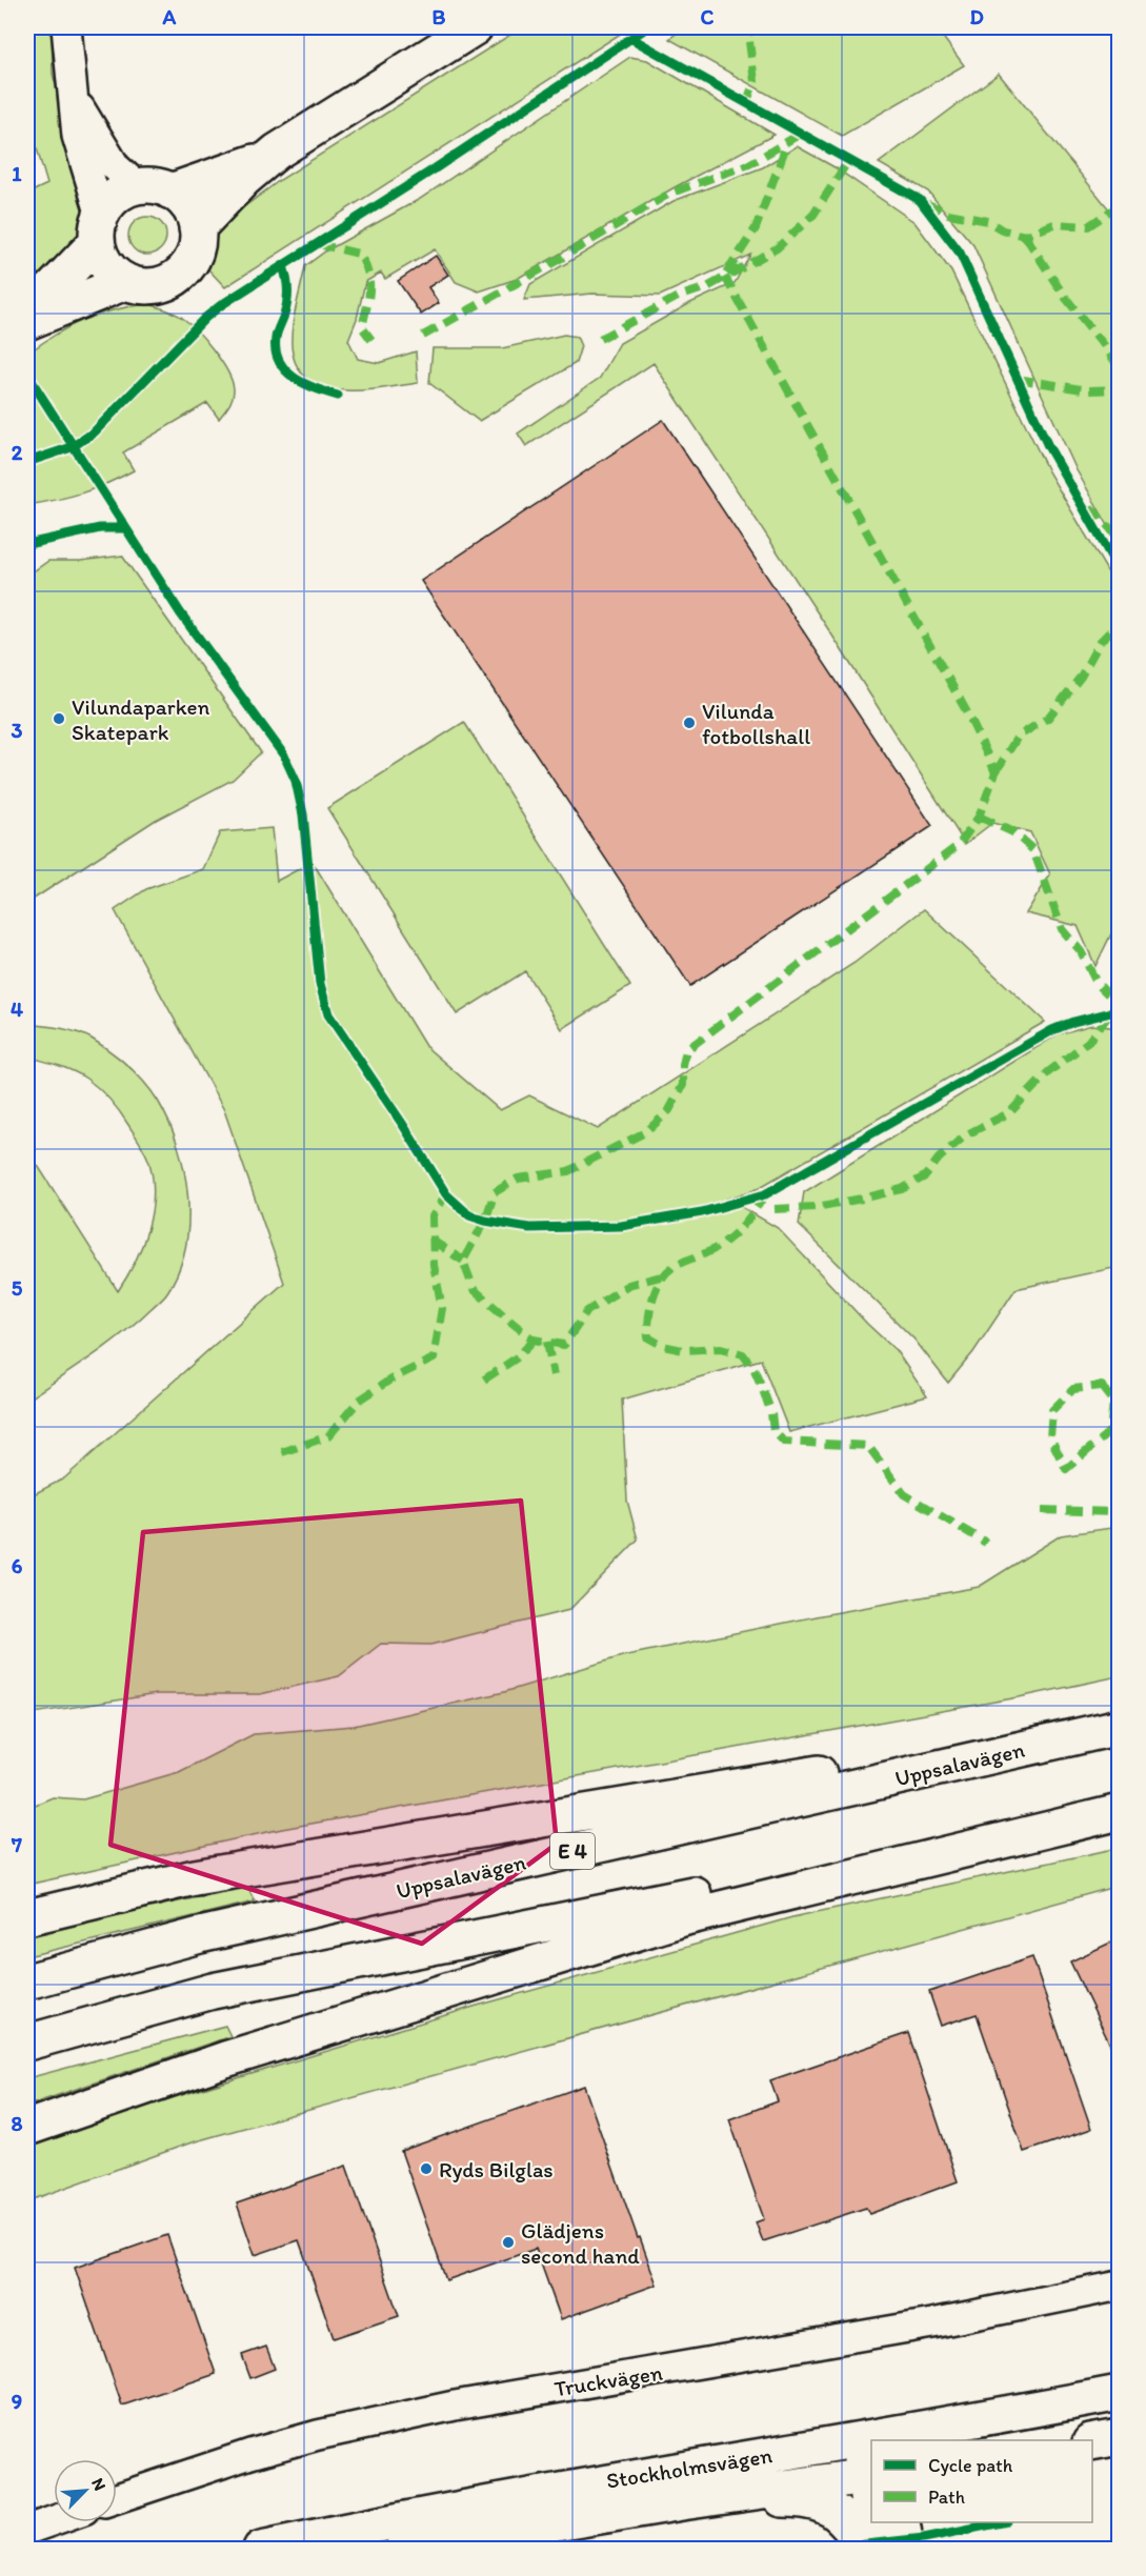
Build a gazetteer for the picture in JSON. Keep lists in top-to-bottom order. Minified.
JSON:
{"streets":{"main road":["Uppsalavägen","E 4","Stockholmsvägen"],"street":["Truckvägen"]},"places":["Vilundaparken Skatepark","Vilunda fotbollshall","Ryds Bilglas","Glädjens second hand"],"legend":["Cycle path","Path"],"north":"top right","grid":{"columns":["A","B","C","D"],"rows":["1","2","3","4","5","6","7","8","9"]}}
